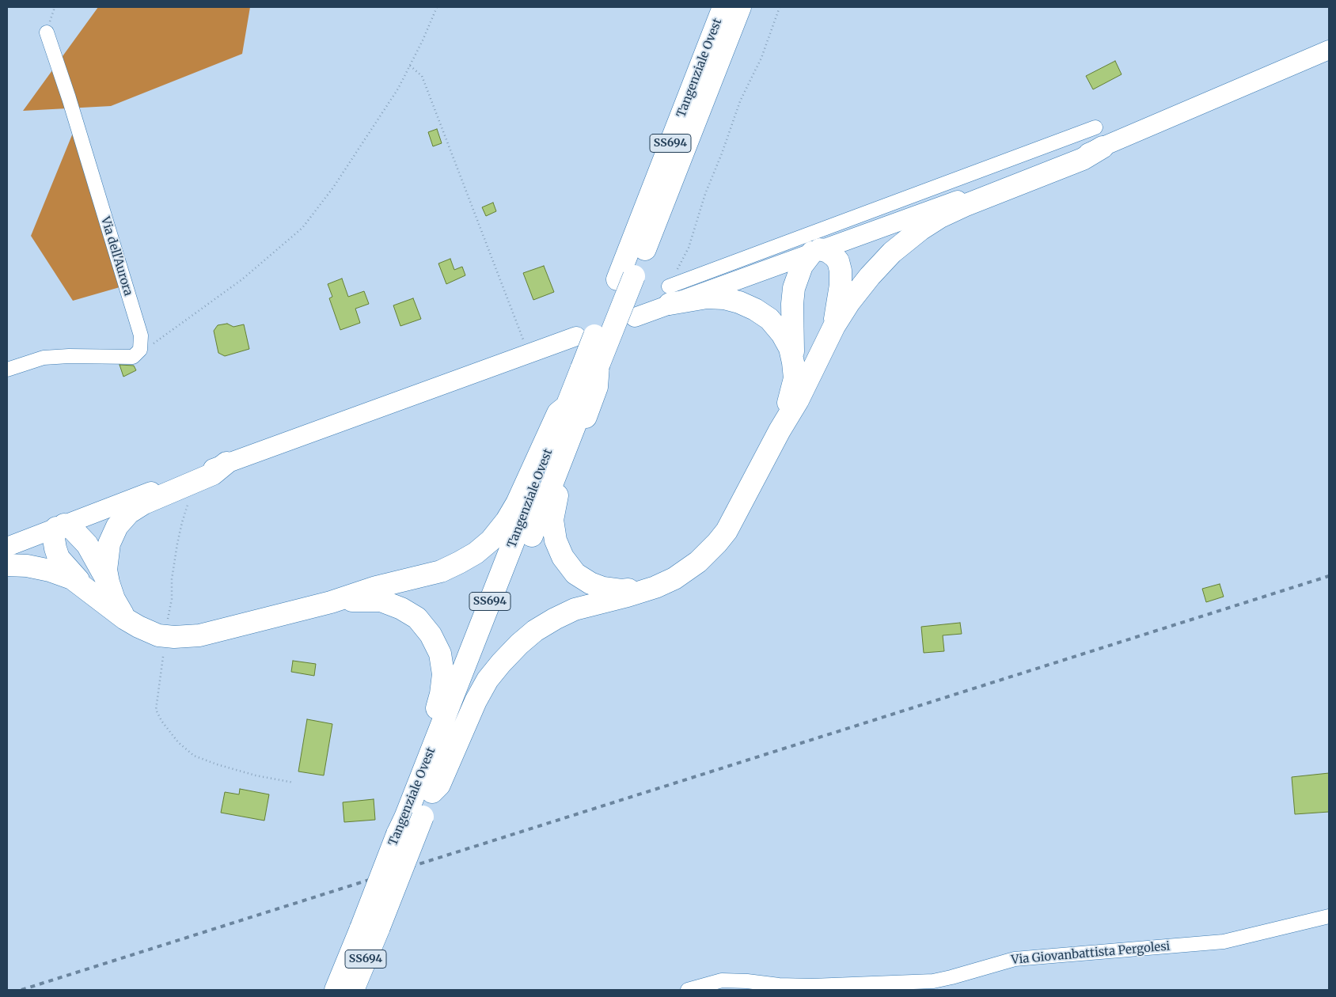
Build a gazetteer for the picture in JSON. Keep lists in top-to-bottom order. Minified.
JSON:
{"streets":{"highway":["Tangenziale Ovest","SS694"],"street":["Via dell'Aurora","Via Giovanbattista Pergolesi"]}}
